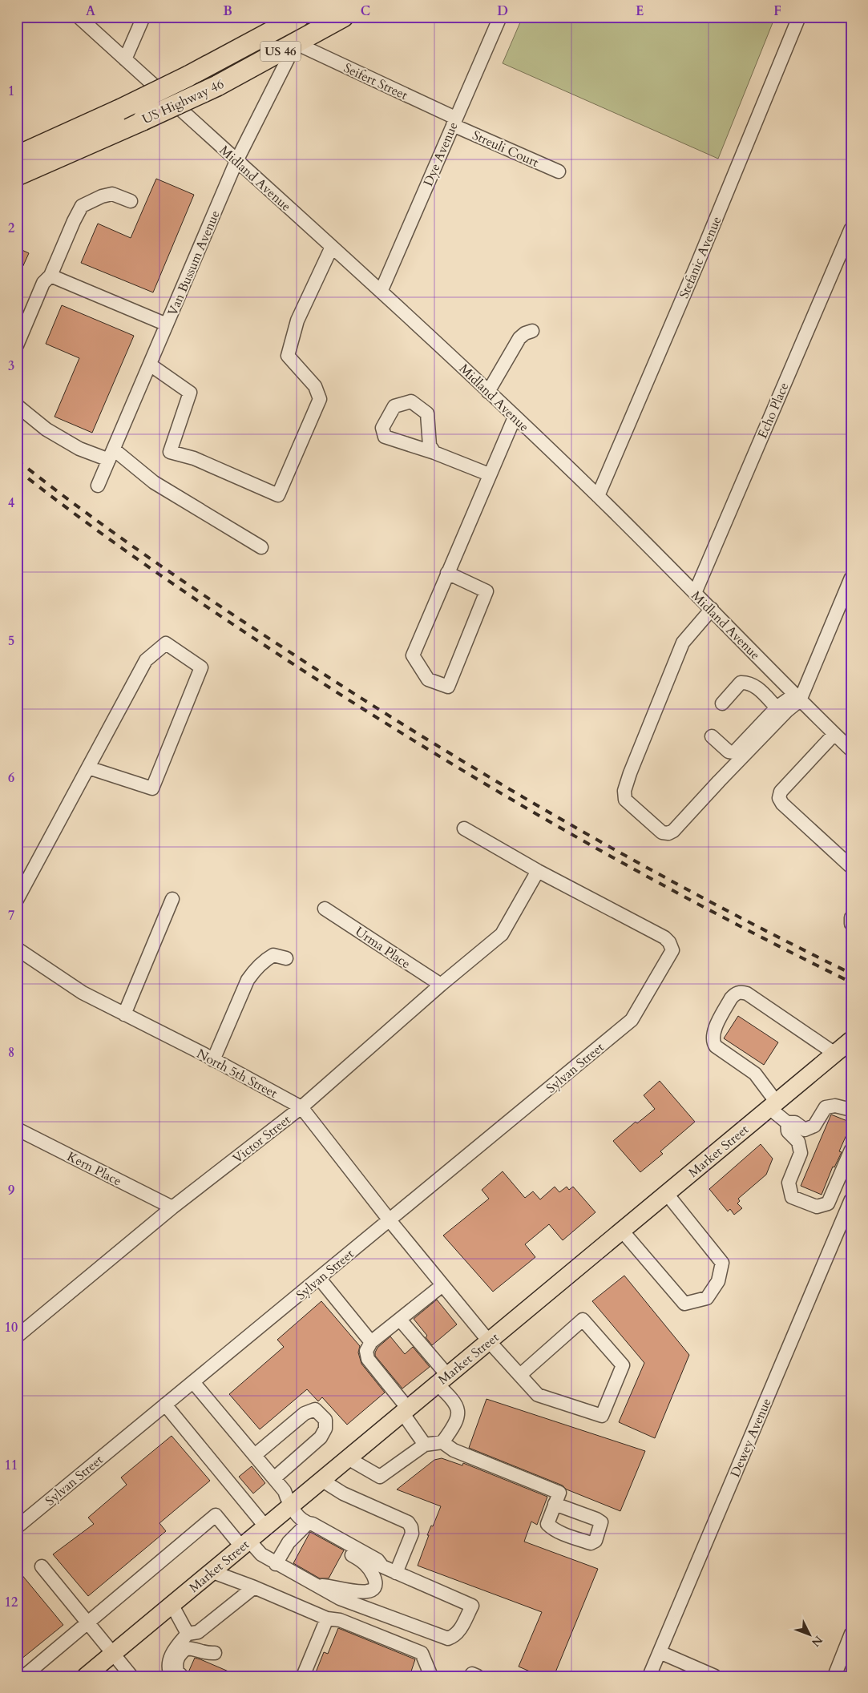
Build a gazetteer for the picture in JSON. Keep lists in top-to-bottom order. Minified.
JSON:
{"streets":{"highway":["US 46","US Highway 46"],"main road":["Market Street"],"street":["Seifert Street","Streuli Court","Dye Avenue","Midland Avenue","Stefanic Avenue","Van Bussum Avenue","Echo Place","Urma Place","Sylvan Street","North 5th Street","Victor Street","Kern Place","Dewey Avenue"]},"crossings":[["Seifert Street","US Highway 46"],["Seifert Street","Streuli Court"],["Seifert Street","Dye Avenue"],["Seifert Street","Van Bussum Avenue"],["US Highway 46","Van Bussum Avenue"],["Streuli Court","Dye Avenue"],["Dye Avenue","Midland Avenue"],["Midland Avenue","Stefanic Avenue"],["Midland Avenue","Van Bussum Avenue"],["Midland Avenue","Echo Place"],["Urma Place","Victor Street"],["Sylvan Street","North 5th Street"],["Sylvan Street","Victor Street"],["North 5th Street","Victor Street"],["North 5th Street","Market Street"],["Victor Street","Kern Place"]],"north":"bottom right","grid":{"columns":["A","B","C","D","E","F"],"rows":["1","2","3","4","5","6","7","8","9","10","11","12"]}}
